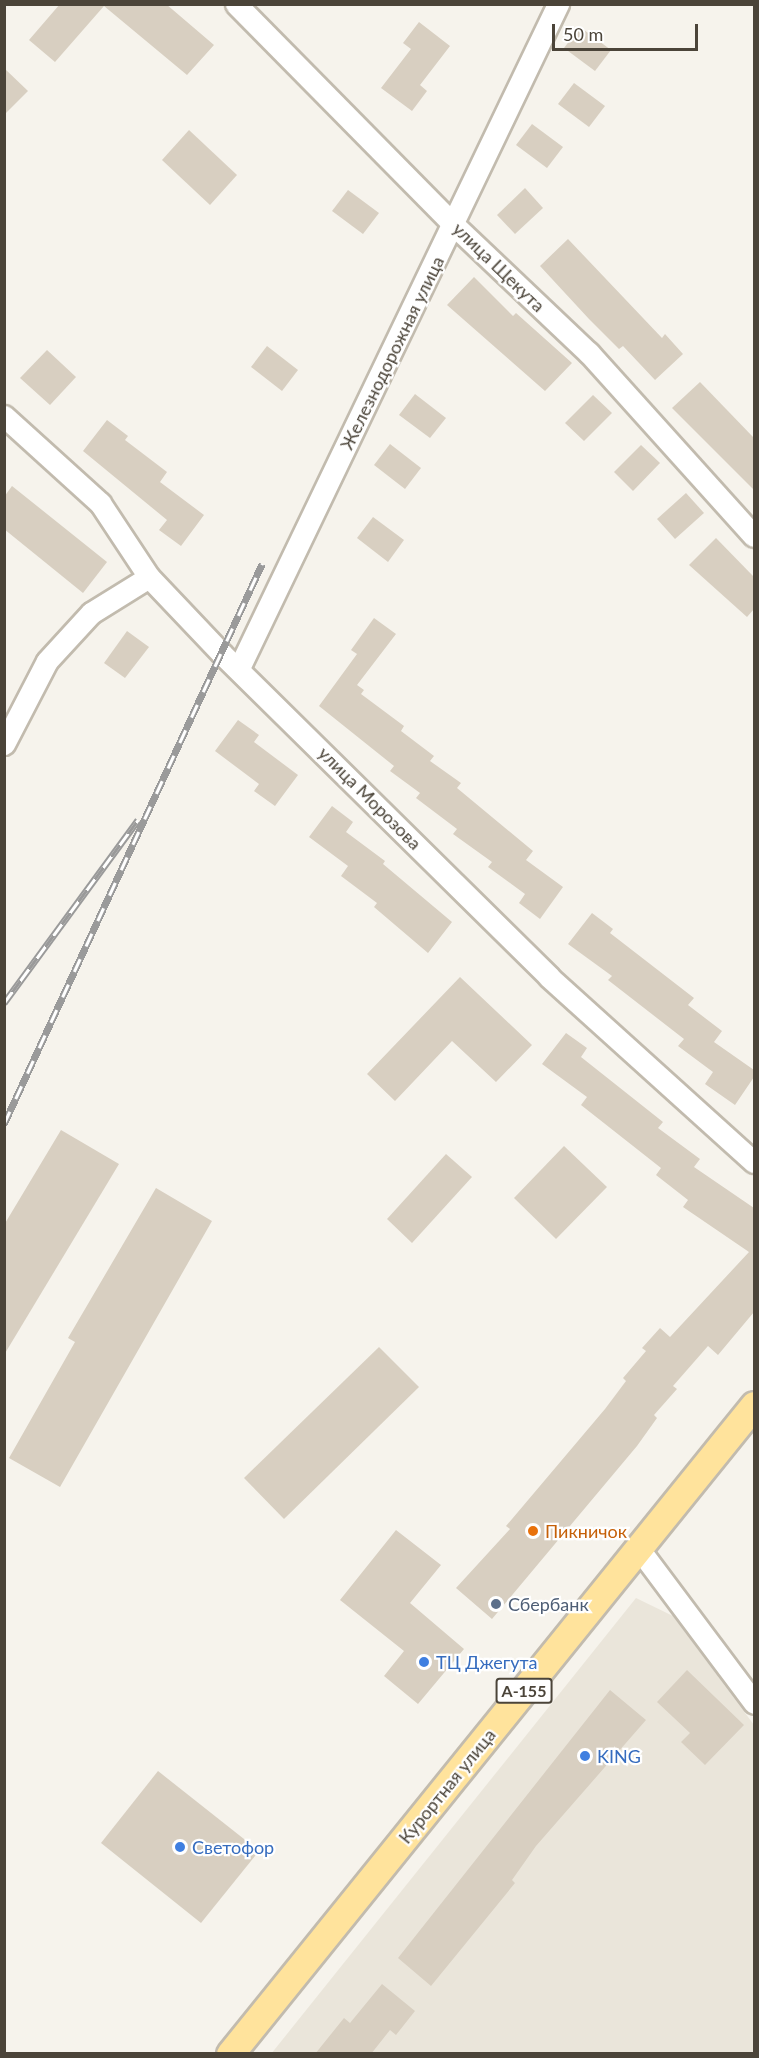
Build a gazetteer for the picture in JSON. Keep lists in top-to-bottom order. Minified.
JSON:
{"streets":{"main road":["А-155","Курортная улица"],"street":["улица Щекута","Железнодорожная улица","улица Морозова"]},"crossings":[["улица Щекута","Железнодорожная улица"],["Железнодорожная улица","улица Морозова"]],"places":["Пикничок","Сбербанк","ТЦ Джегута","KING","Светофор"],"scale_bar":"50 m"}
